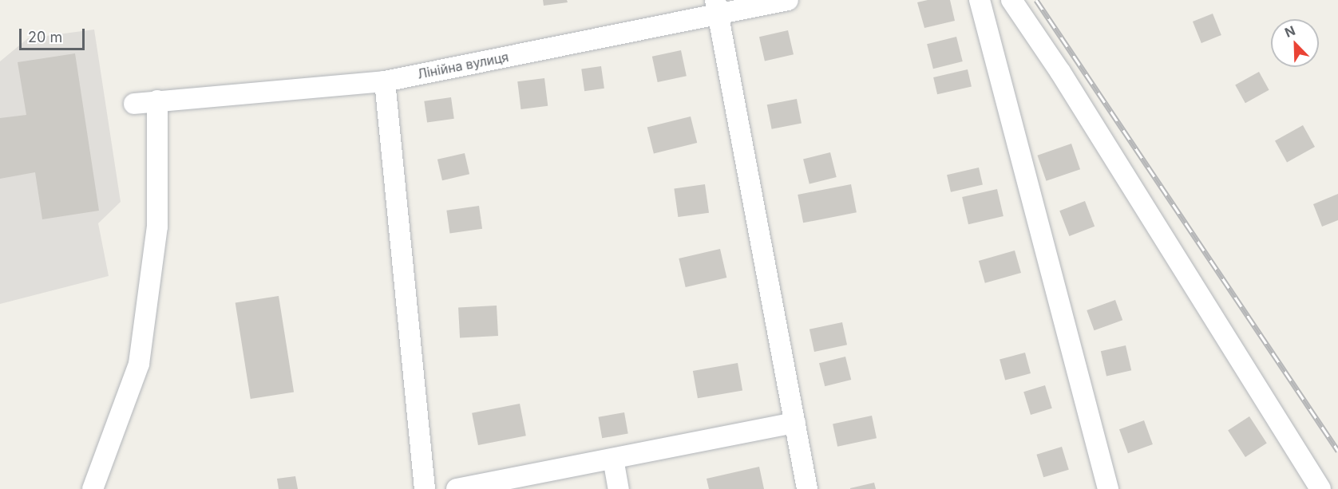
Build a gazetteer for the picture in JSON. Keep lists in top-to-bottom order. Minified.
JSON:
{"streets":{"street":["Лінійна вулиця"]},"scale_bar":"20 m","north":"top left"}
